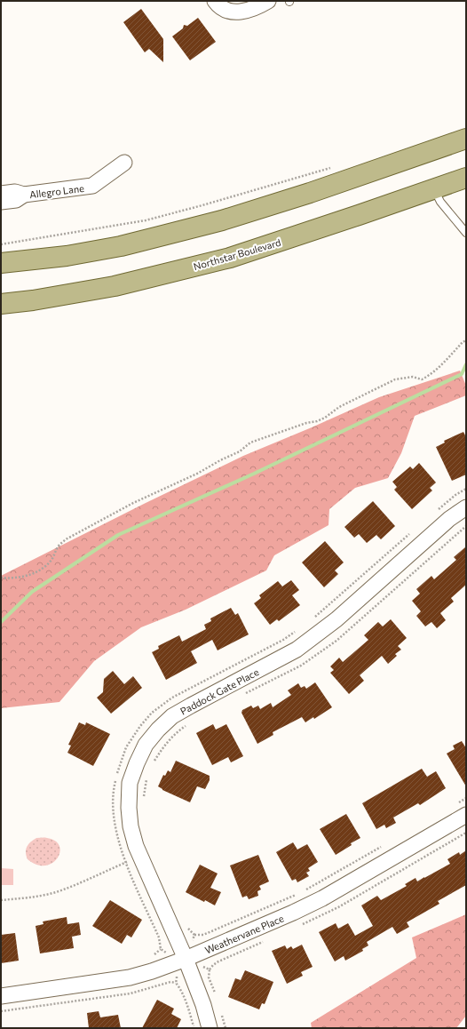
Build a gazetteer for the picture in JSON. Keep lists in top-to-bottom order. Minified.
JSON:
{"streets":{"main road":["Northstar Boulevard"],"street":["Allegro Lane","Paddock Gate Place","Weathervane Place"]},"crossings":[["Paddock Gate Place","Weathervane Place"]]}
